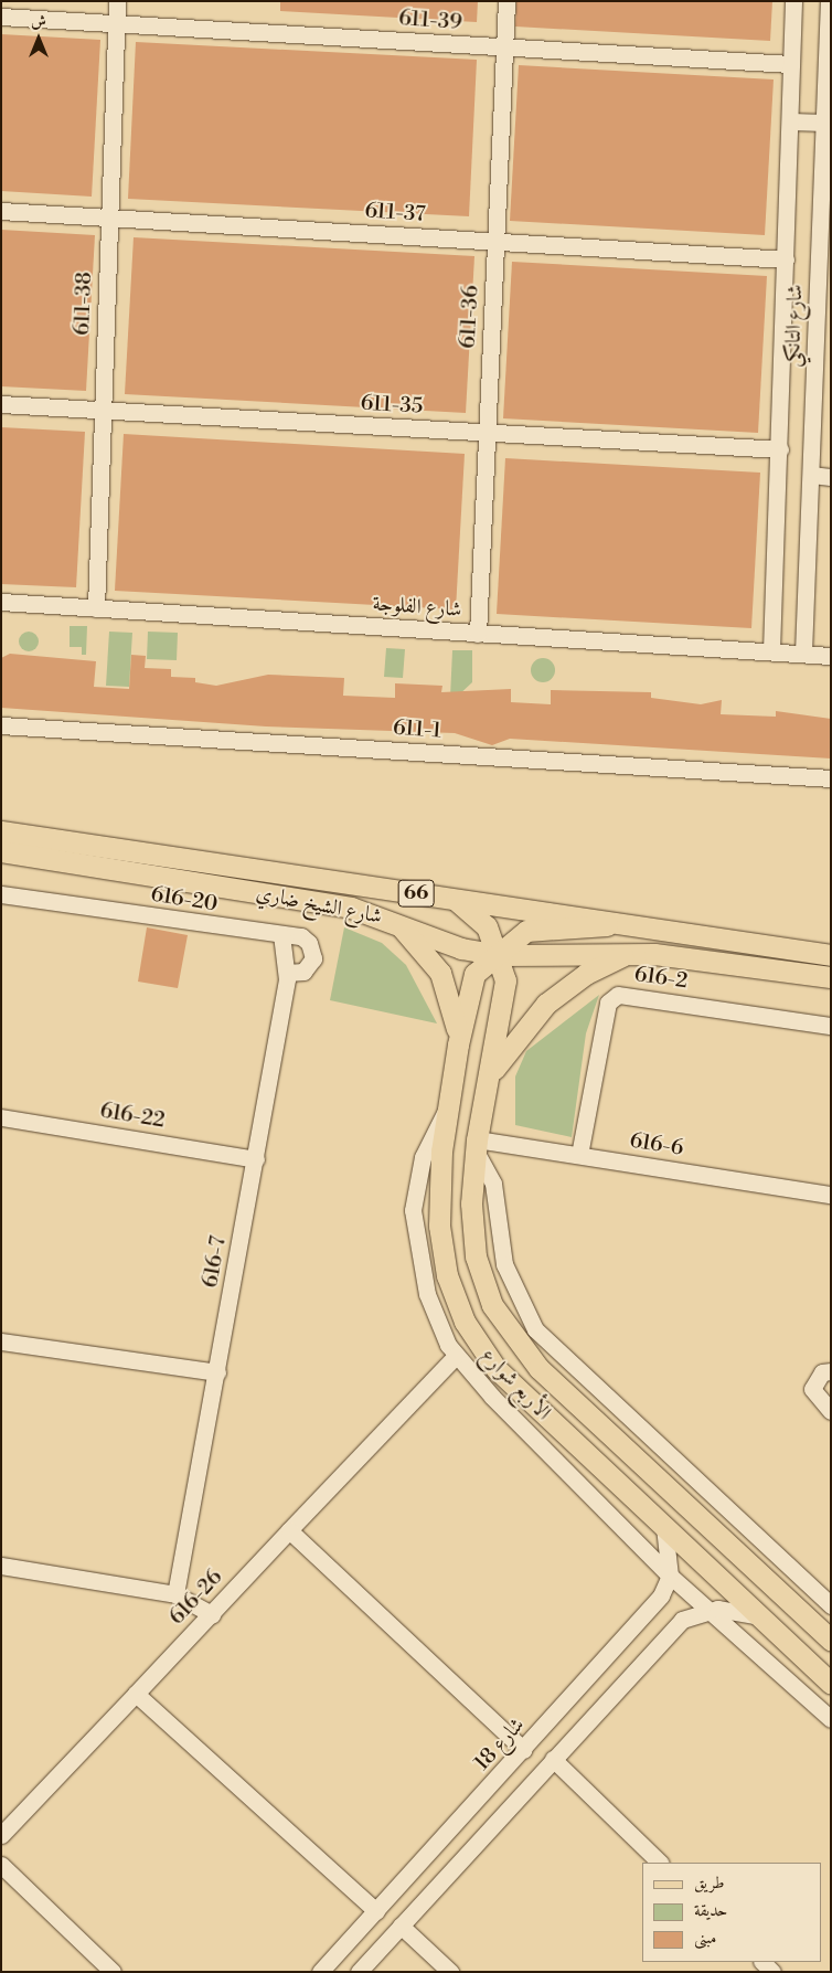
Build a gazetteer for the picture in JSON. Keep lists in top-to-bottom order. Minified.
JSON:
{"streets":{"main road":["66","شارع الشيخ ضاري","الأربع شوارع"],"street":["611-39","611-37","611-38","611-36","شارع التانكي","611-35","شارع الفلوجة","611-1","616-20","616-2","616-22","616-6","616-7","616-26","شارع 18"]},"crossings":[["611-39","611-38"],["611-39","611-36"],["611-39","شارع التانكي"],["611-37","611-38"],["611-37","611-36"],["611-37","شارع التانكي"],["611-38","611-35"],["611-38","شارع الفلوجة"],["611-36","611-35"],["611-36","شارع الفلوجة"],["شارع التانكي","611-35"],["شارع التانكي","شارع الفلوجة"],["616-20","616-7"],["شارع الشيخ ضاري","الأربع شوارع"],["616-2","616-6"],["616-22","616-7"],["616-6","الأربع شوارع"]],"legend":["طريق","حديقة","مبنى"],"north":"top"}
